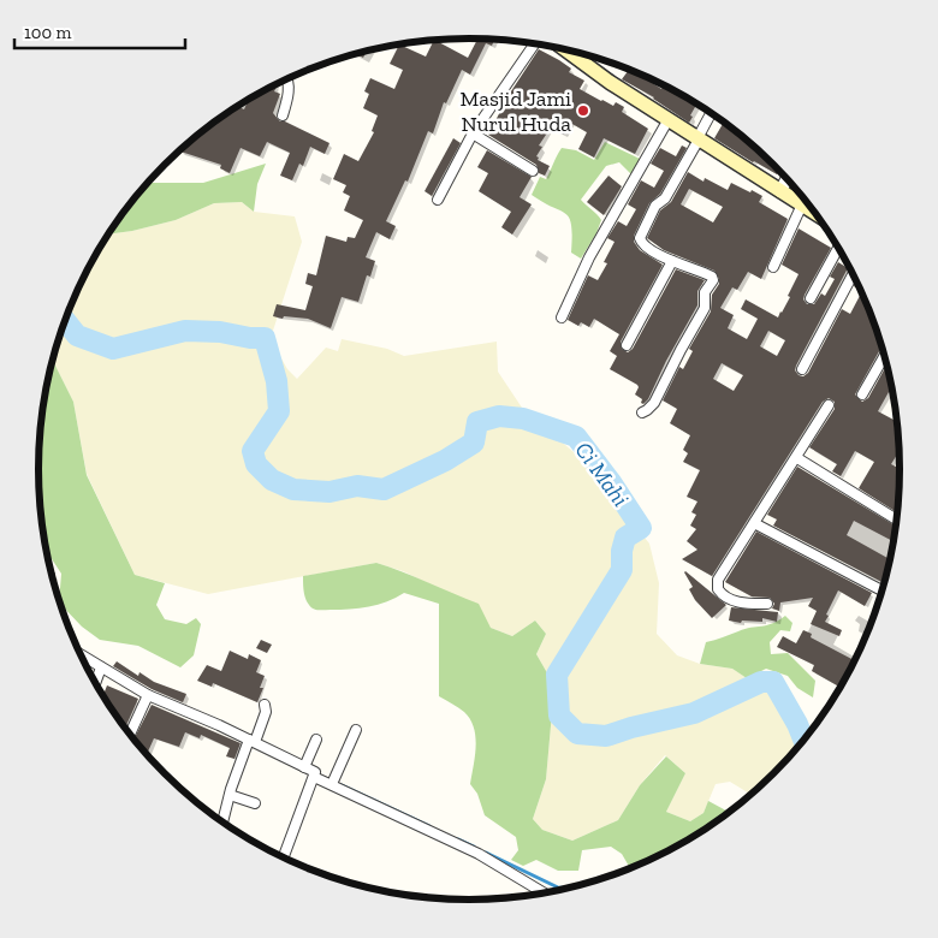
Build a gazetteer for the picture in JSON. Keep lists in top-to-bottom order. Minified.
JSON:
{"water":["Ci Mahi"],"places":["Masjid Jami Nurul Huda"],"scale_bar":"100 m"}
